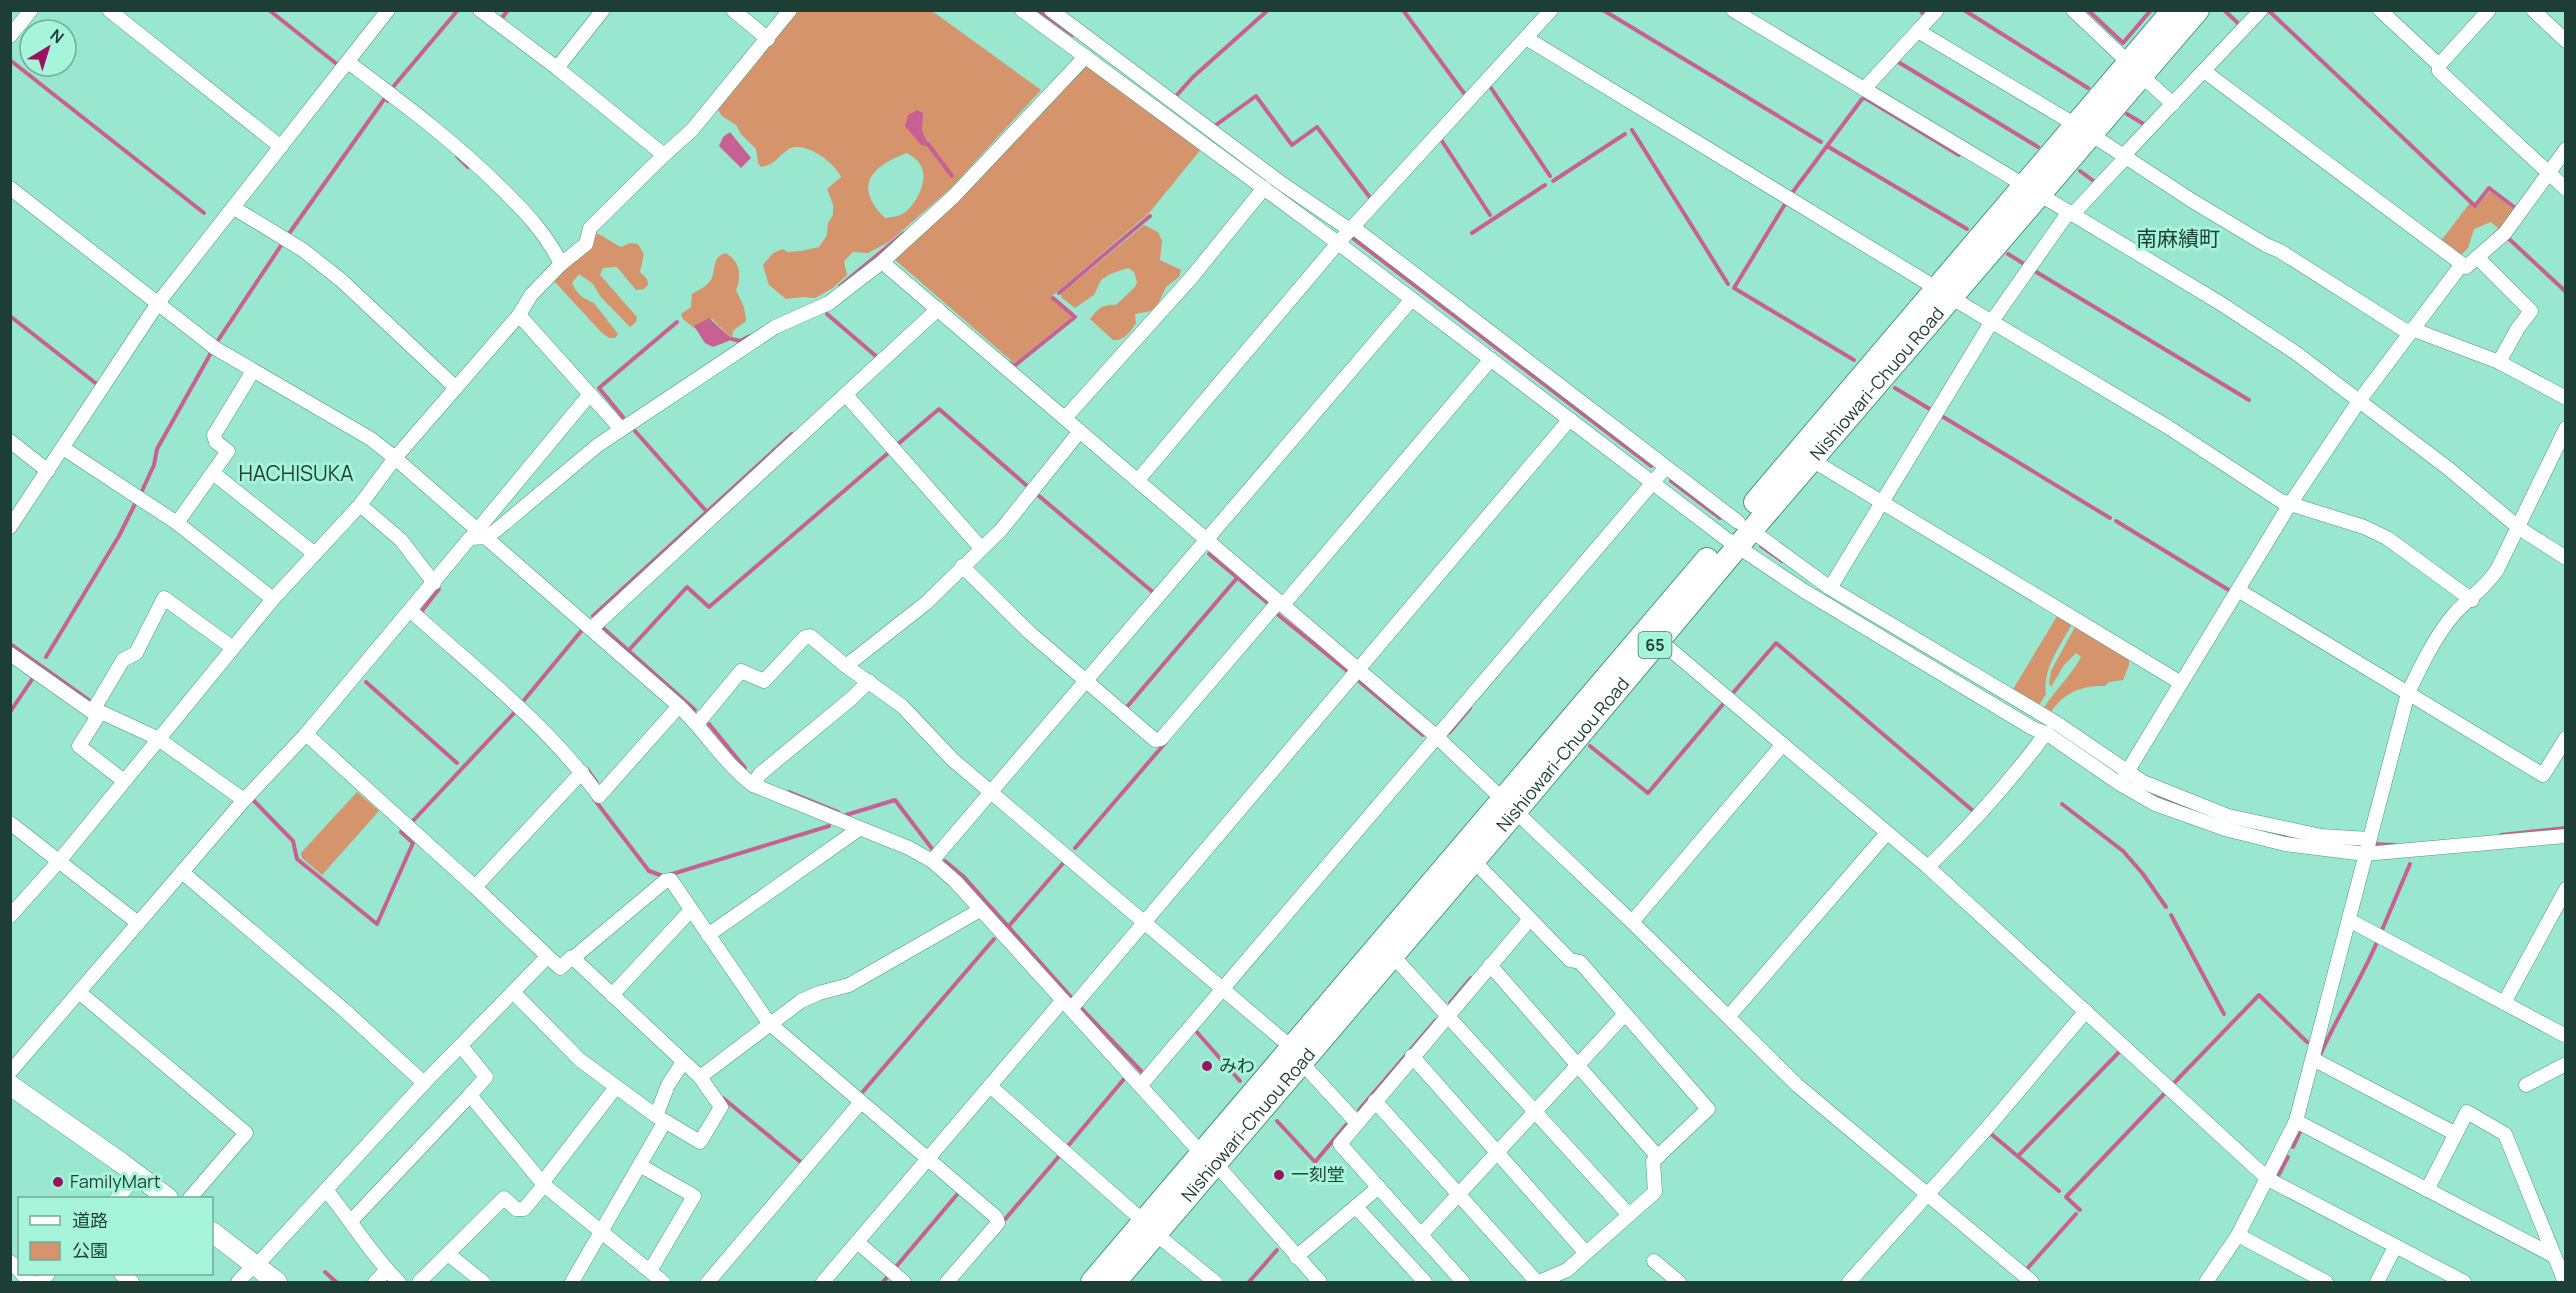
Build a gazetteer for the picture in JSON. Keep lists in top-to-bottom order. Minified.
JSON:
{"streets":{"main road":["Nishiowari-Chuou Road","65"]},"districts":["南麻績町","HACHISUKA"],"places":["みわ","一刻堂","FamilyMart"],"legend":["道路","公園"],"north":"top right"}
